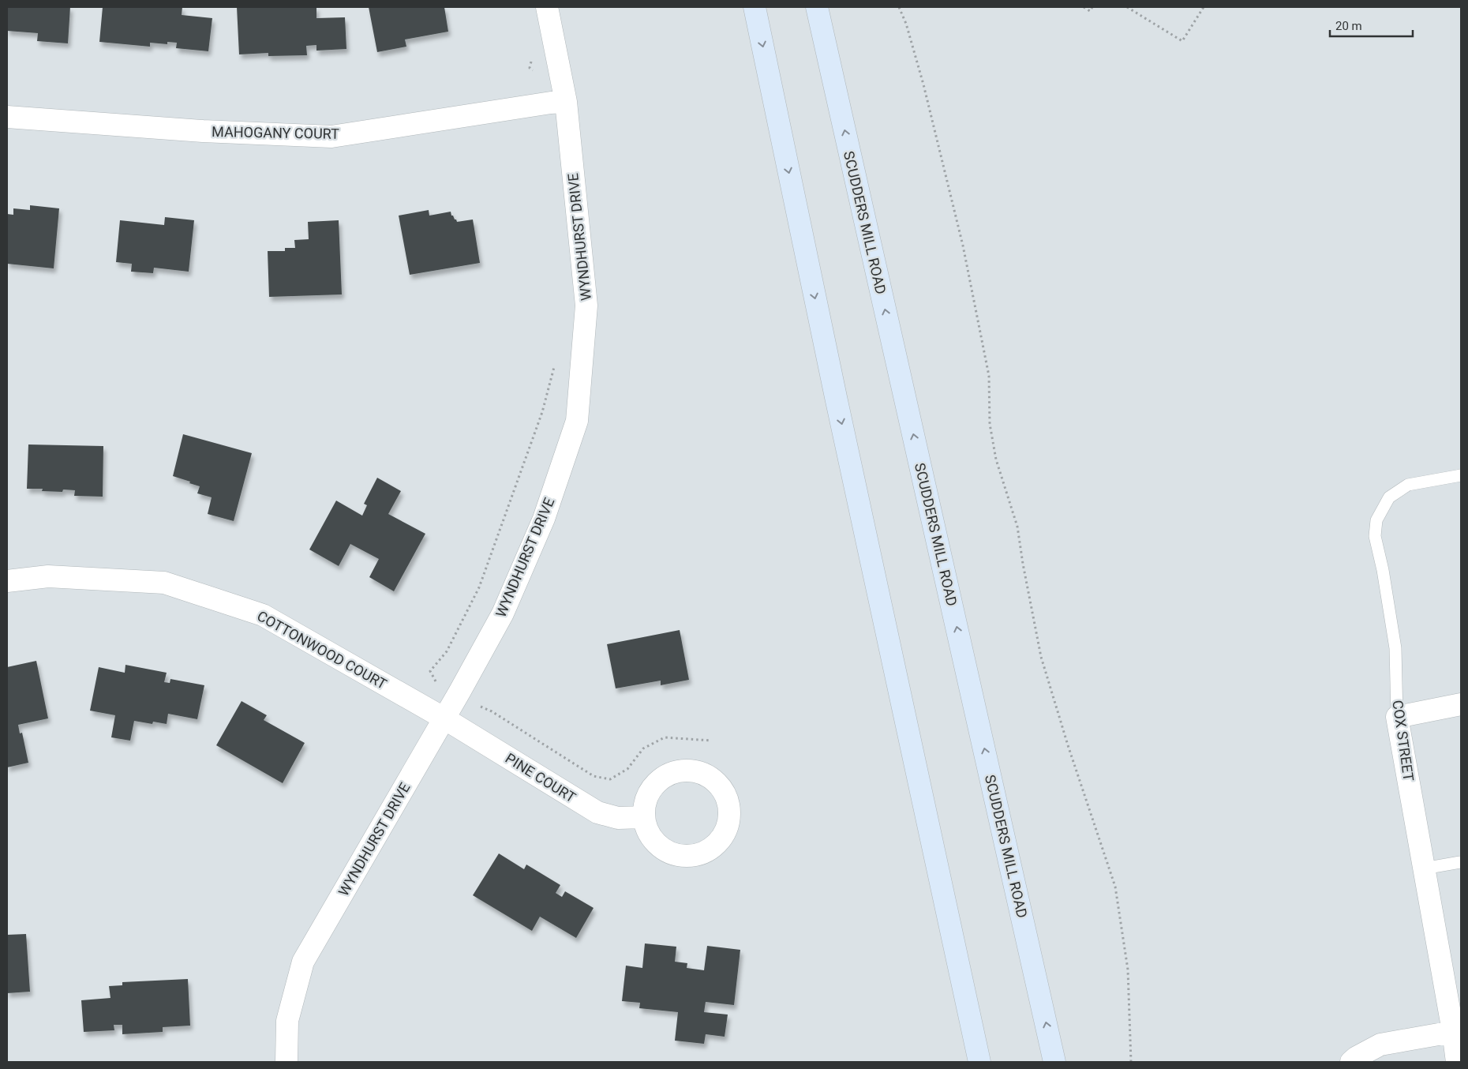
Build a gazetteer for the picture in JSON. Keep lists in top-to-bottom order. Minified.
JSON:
{"streets":{"main road":["SCUDDERS MILL ROAD"],"street":["MAHOGANY COURT","WYNDHURST DRIVE","COTTONWOOD COURT","COX STREET","PINE COURT"]},"crossings":[["MAHOGANY COURT","WYNDHURST DRIVE"],["WYNDHURST DRIVE","COTTONWOOD COURT"],["WYNDHURST DRIVE","PINE COURT"],["COTTONWOOD COURT","PINE COURT"]],"scale_bar":"20 m"}
